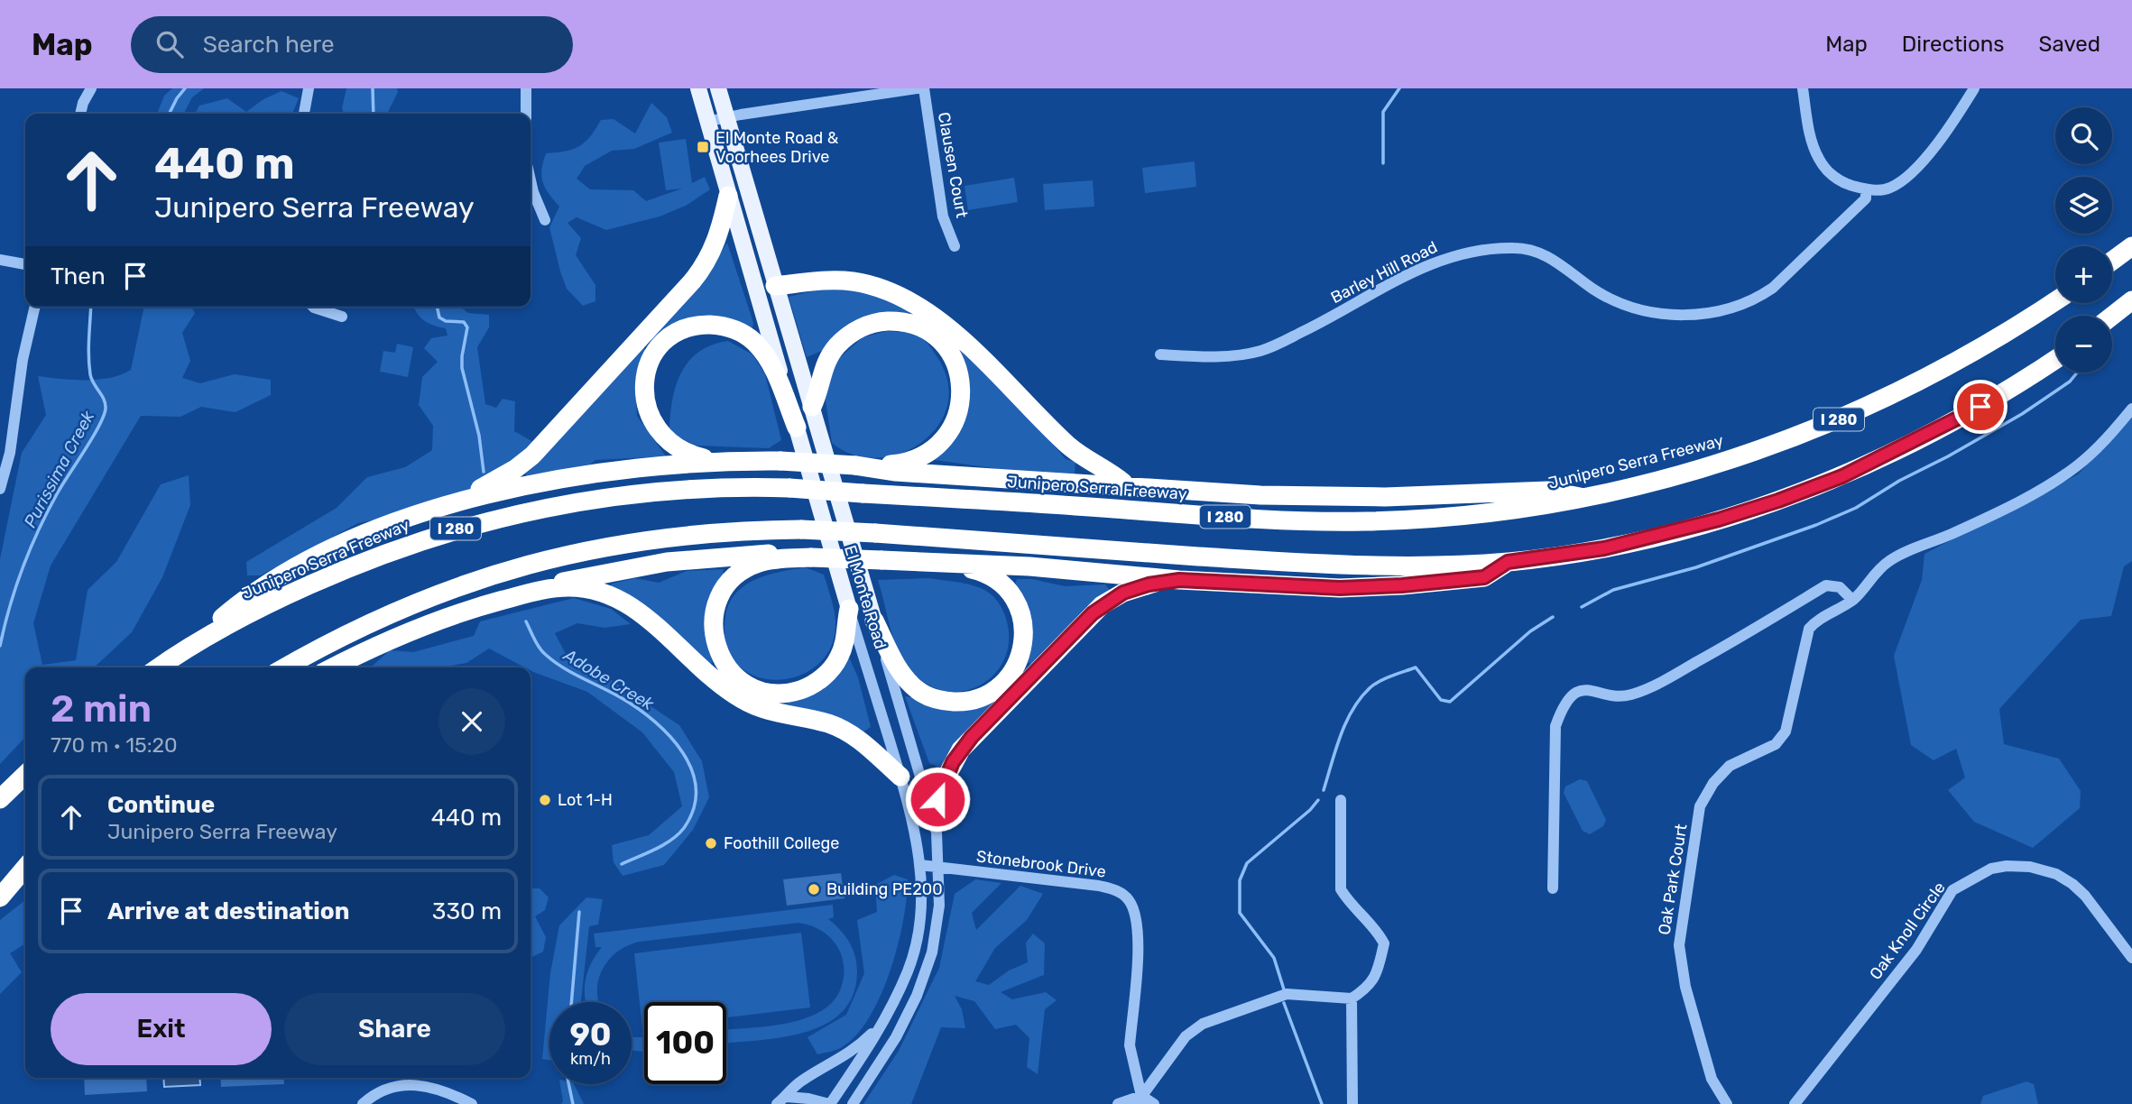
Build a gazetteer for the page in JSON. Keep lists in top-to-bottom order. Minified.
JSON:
{"streets":{"highway":["I 280","Junipero Serra Freeway"],"main road":["El Monte Road"],"street":["Clausen Court","Barley Hill Road","Stonebrook Drive","Oak Park Court","Oak Knoll Circle"]},"crossings":[["El Monte Road","Stonebrook Drive"]],"water":["Purissima Creek","Adobe Creek"],"places":{"transit":["El Monte Road & Voorhees Drive"],"other":["Lot 1-H","Foothill College","Building PE200"]},"page":{"header":"Map","search":"Search here","nav":["Map","Directions","Saved"],"map_buttons":["+","−"],"turn":["440 m","Junipero Serra Freeway"],"then":"Then","heading":["2 min","770 m · 15:20"],"list":[{"name":"Continue","note":"Junipero Serra Freeway","value":"440 m"},{"name":"Arrive at destination","value":"330 m"}],"buttons":["Exit","Share"],"speed":"90 km/h","limit":"100"}}
